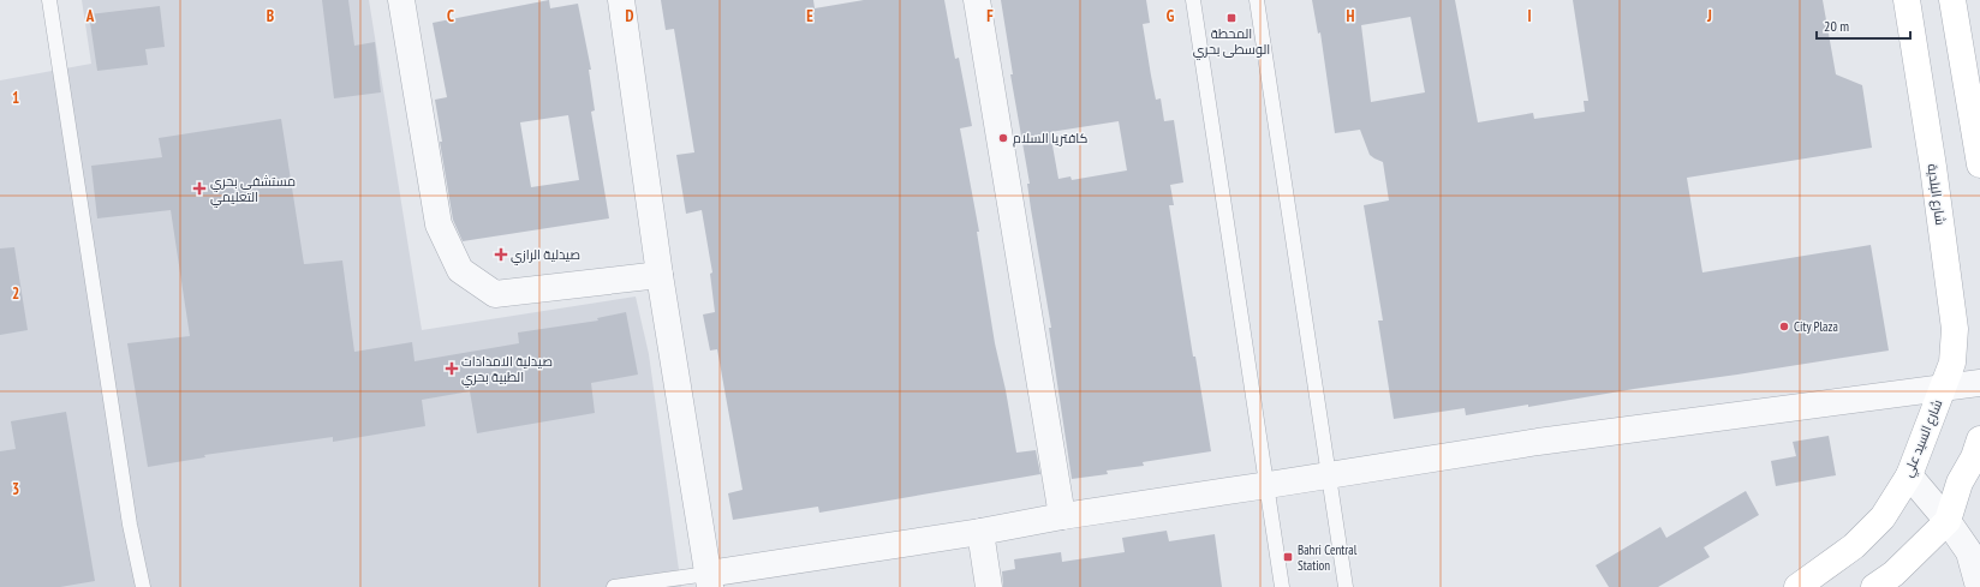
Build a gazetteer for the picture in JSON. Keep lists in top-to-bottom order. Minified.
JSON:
{"streets":{"main road":["شارع البلدية","شارع السيد علي"]},"crossings":[["شارع البلدية","شارع السيد علي"]],"places":{"transit":["المحطة الوسطى بحري","Bahri Central Station"],"other":["كافتريا السلام","City Plaza"],"health":["مستشفى بحري التعليمي","صيدلية الرازي","صيدلية الامدادات الطبية بحري"]},"scale_bar":"20 m","grid":{"columns":["A","B","C","D","E","F","G","H","I","J"],"rows":["1","2","3"]}}
